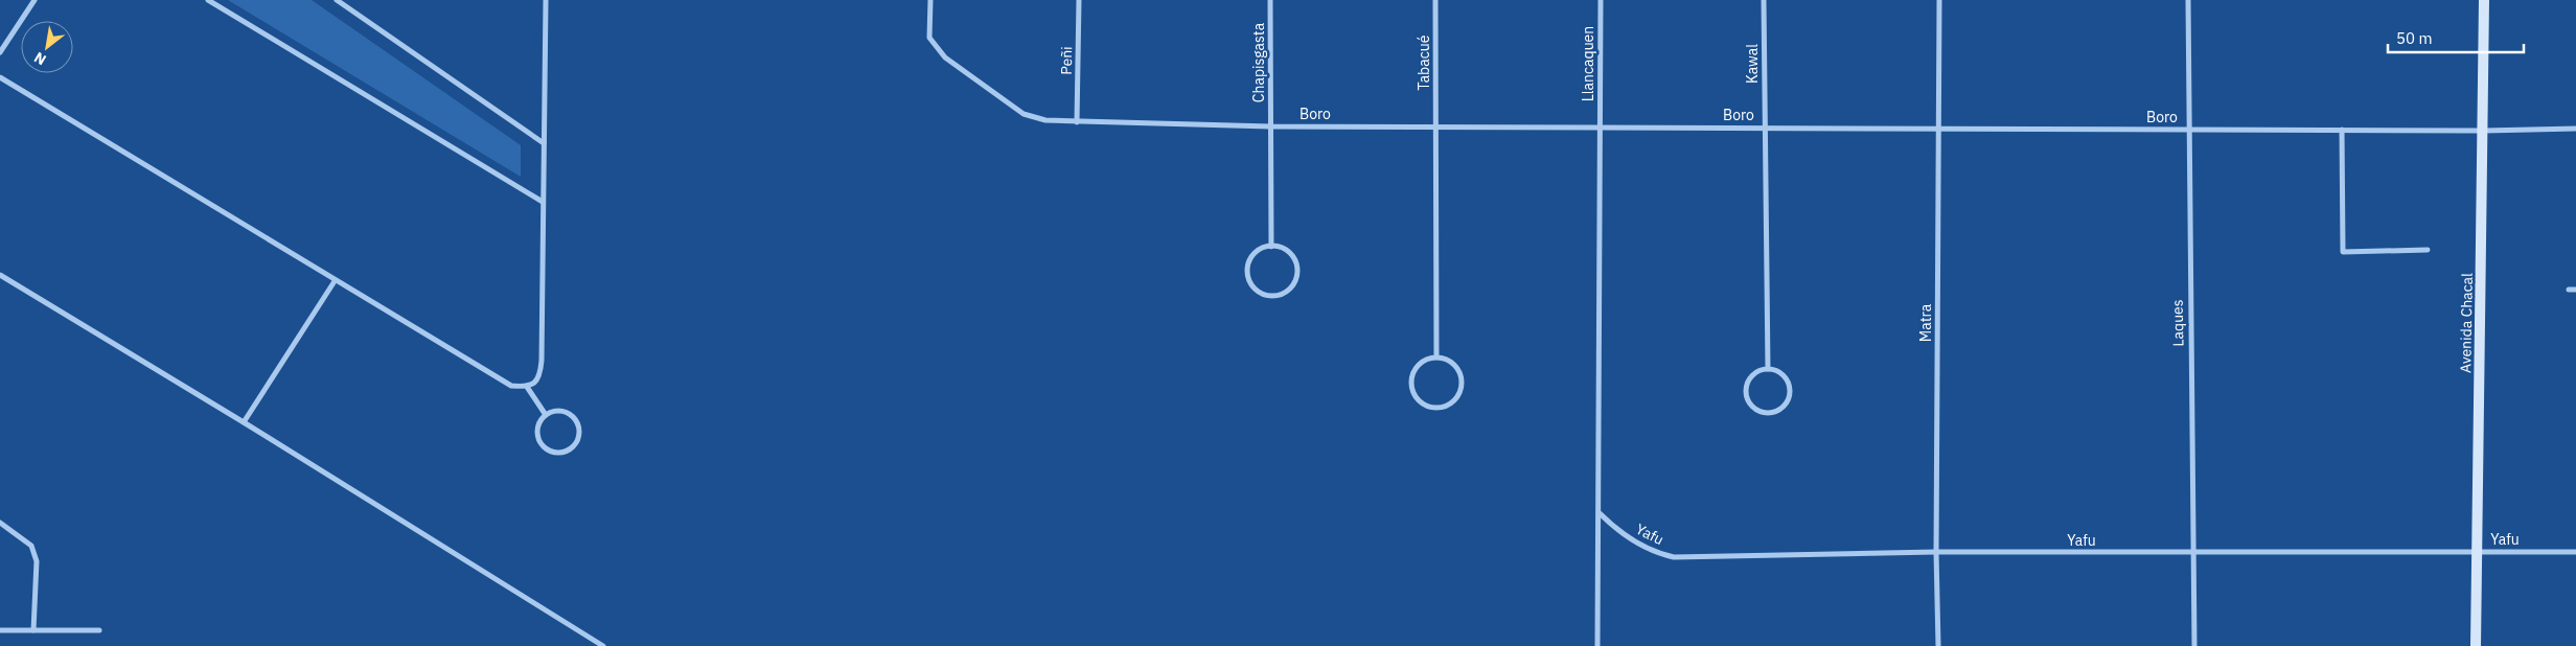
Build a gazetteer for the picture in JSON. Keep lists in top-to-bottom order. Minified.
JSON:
{"streets":{"main road":["Avenida Chacal"],"street":["Peñi","Chapisgasta","Tabacué","Llancaquen","Kawal","Boro","Matra","Laques","Yafu"]},"crossings":[["Peñi","Boro"],["Chapisgasta","Boro"],["Tabacué","Boro"],["Llancaquen","Boro"],["Llancaquen","Yafu"],["Kawal","Boro"],["Boro","Matra"],["Boro","Laques"],["Boro","Avenida Chacal"],["Matra","Yafu"],["Laques","Yafu"],["Avenida Chacal","Yafu"]],"scale_bar":"50 m","north":"bottom left"}
